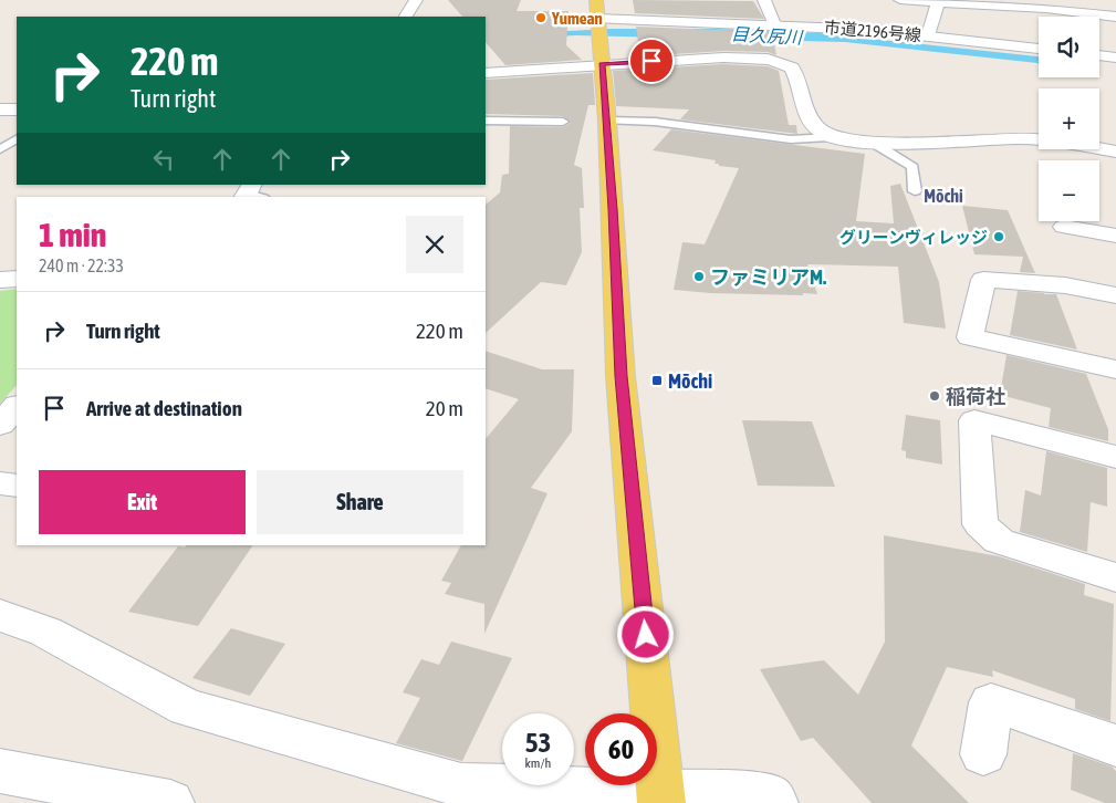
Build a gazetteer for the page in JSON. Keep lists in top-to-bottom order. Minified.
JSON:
{"streets":{"street":["市道2196号線"]},"districts":["Mōchi"],"water":["目久尻川"],"places":{"other":["Yumean","グリーンヴィレッジ","ファミリアM.","稲荷社"],"transit":["Mōchi"]},"page":{"map_buttons":["+","−"],"turn":["220 m","Turn right"],"heading":["1 min","240 m · 22:33"],"list":[{"name":"Turn right","value":"220 m"},{"name":"Arrive at destination","value":"20 m"}],"buttons":["Exit","Share"],"speed":"53 km/h","limit":"60"}}
